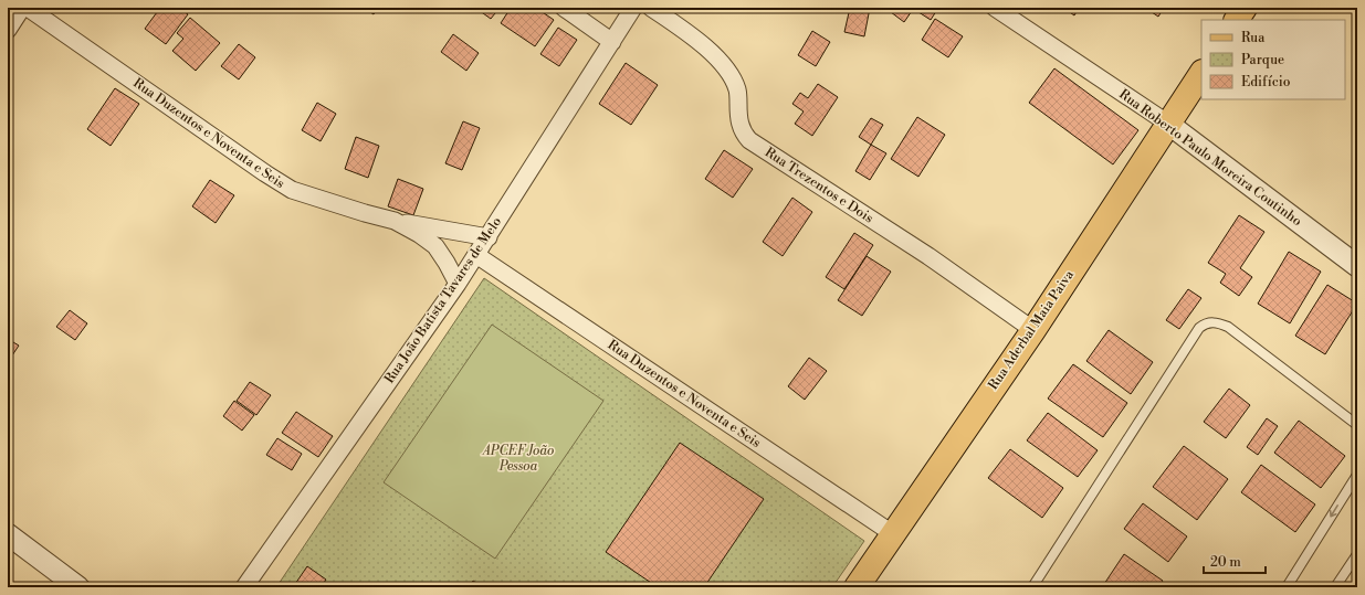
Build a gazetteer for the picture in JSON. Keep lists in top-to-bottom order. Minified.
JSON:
{"streets":{"main road":["Rua Aderbal Maia Paiva"],"street":["Rua Duzentos e Noventa e Seis","Rua Roberto Paulo Moreira Coutinho","Rua Trezentos e Dois","Rua João Batista Tavares de Melo"]},"crossings":[["Rua Duzentos e Noventa e Seis","Rua João Batista Tavares de Melo"],["Rua Duzentos e Noventa e Seis","Rua Aderbal Maia Paiva"],["Rua Roberto Paulo Moreira Coutinho","Rua Aderbal Maia Paiva"],["Rua Trezentos e Dois","Rua Aderbal Maia Paiva"]],"parks":["APCEF João Pessoa"],"legend":["Rua","Parque","Edifício"],"scale_bar":"20 m"}
